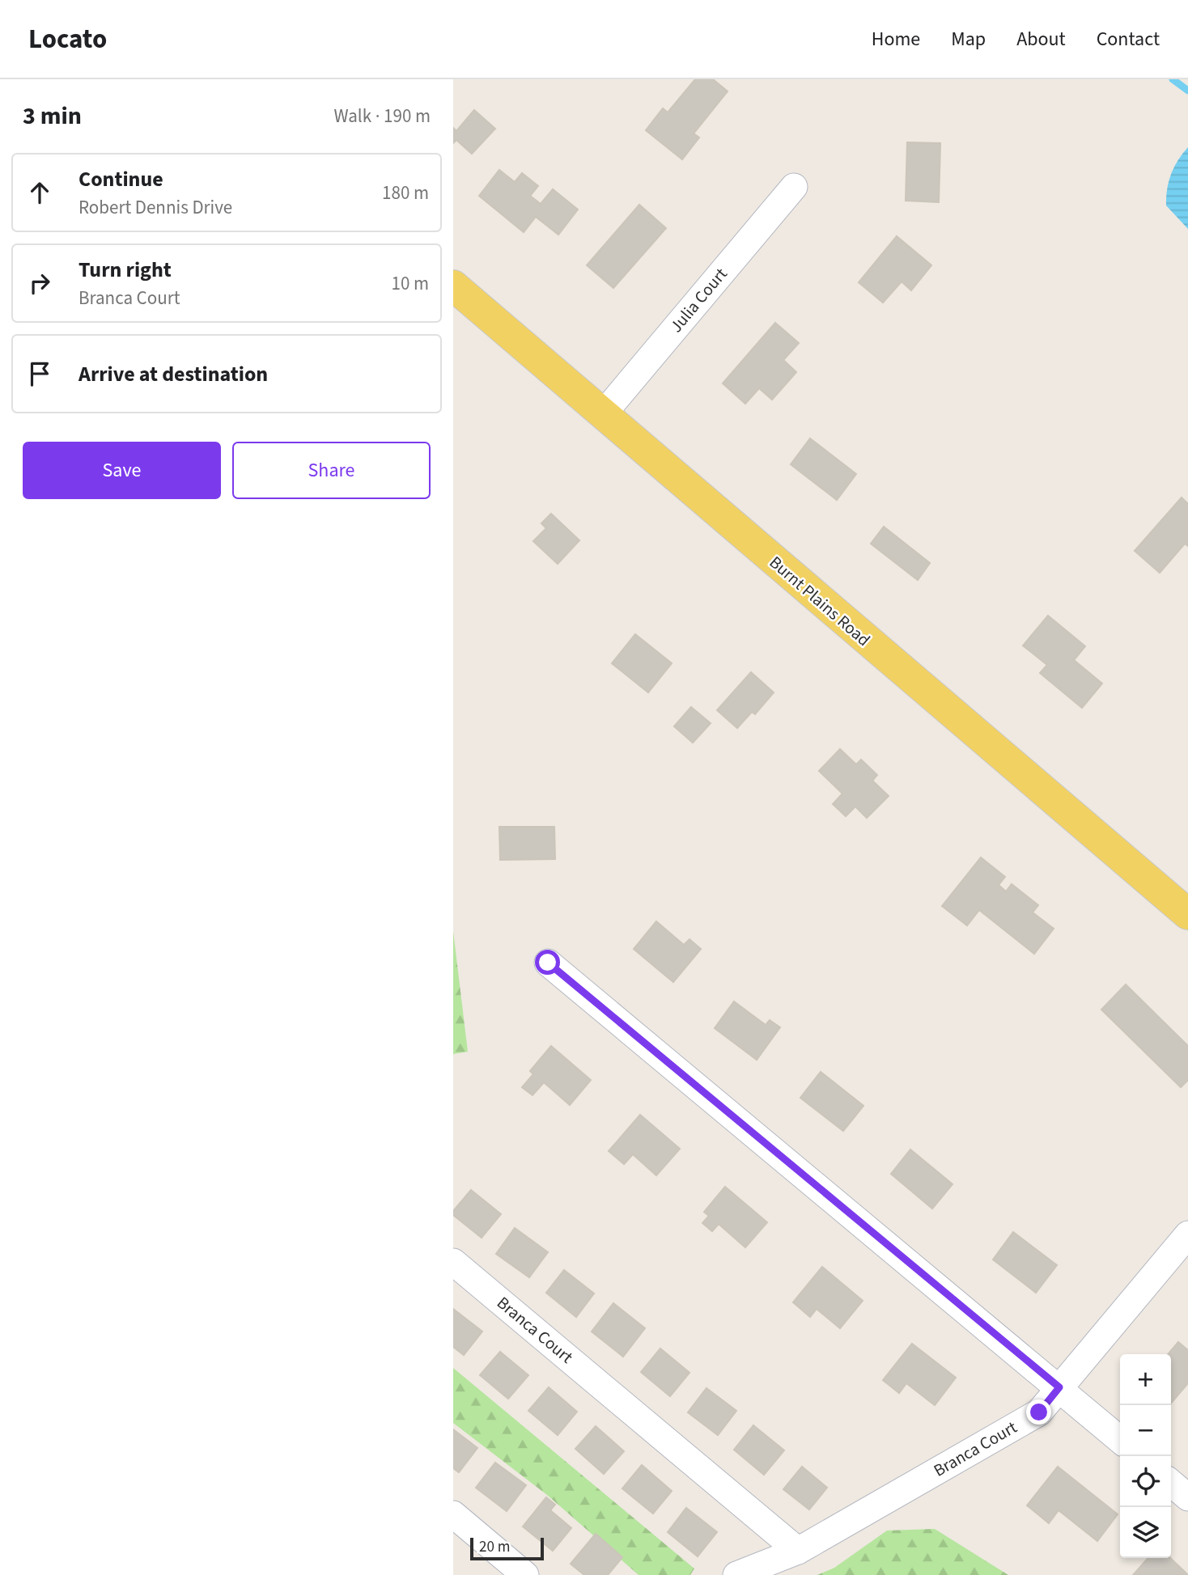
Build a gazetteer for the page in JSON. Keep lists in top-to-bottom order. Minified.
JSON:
{"streets":{"main road":["Burnt Plains Road"],"street":["Julia Court","Branca Court"]},"crossings":[["Julia Court","Burnt Plains Road"]],"scale_bar":"20 m","page":{"header":"Locato","nav":["Home","Map","About","Contact"],"heading":["3 min","Walk · 190 m"],"list":[["Continue","Robert Dennis Drive","180 m"],["Turn right","Branca Court","10 m"],"Arrive at destination"],"buttons":["Save","Share"],"map_buttons":["+","−"],"scale":"20 m"}}
